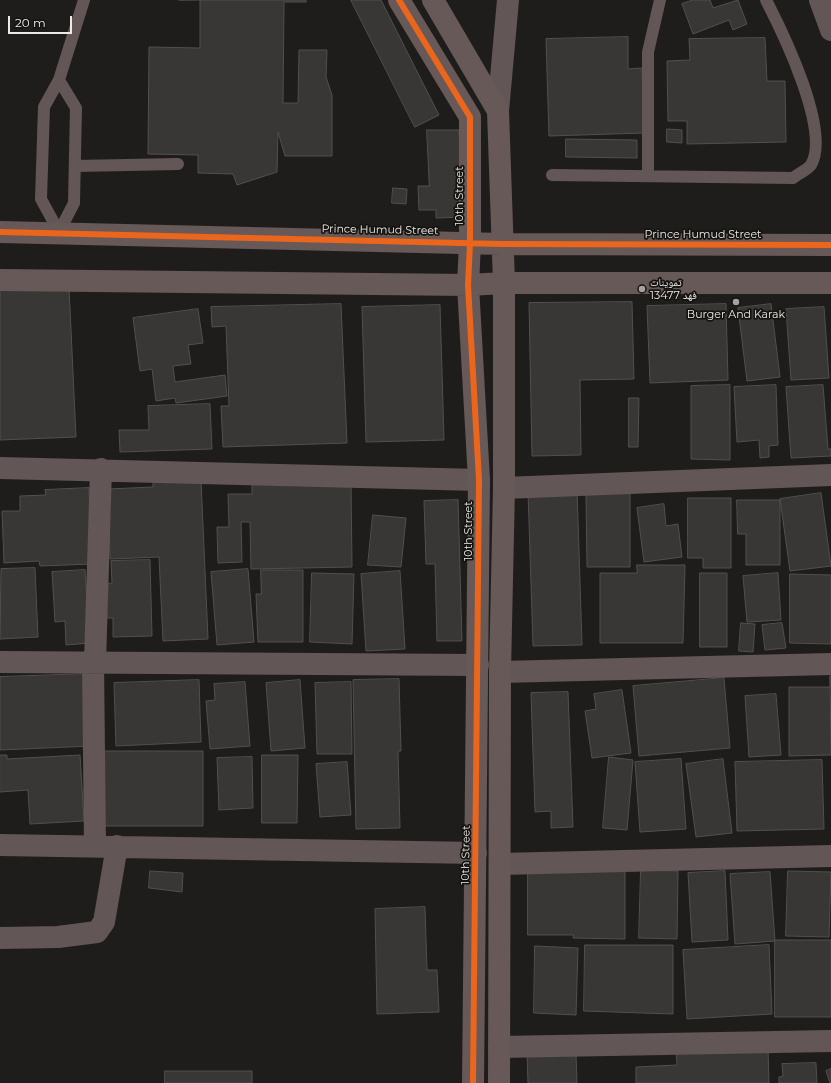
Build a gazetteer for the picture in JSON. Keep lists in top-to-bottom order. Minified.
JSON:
{"streets":{"street":["10th Street","Prince Humud Street"]},"crossings":[["10th Street","Prince Humud Street"]],"places":["تموينات فهد 13477","Burger And Karak"],"scale_bar":"20 m"}
